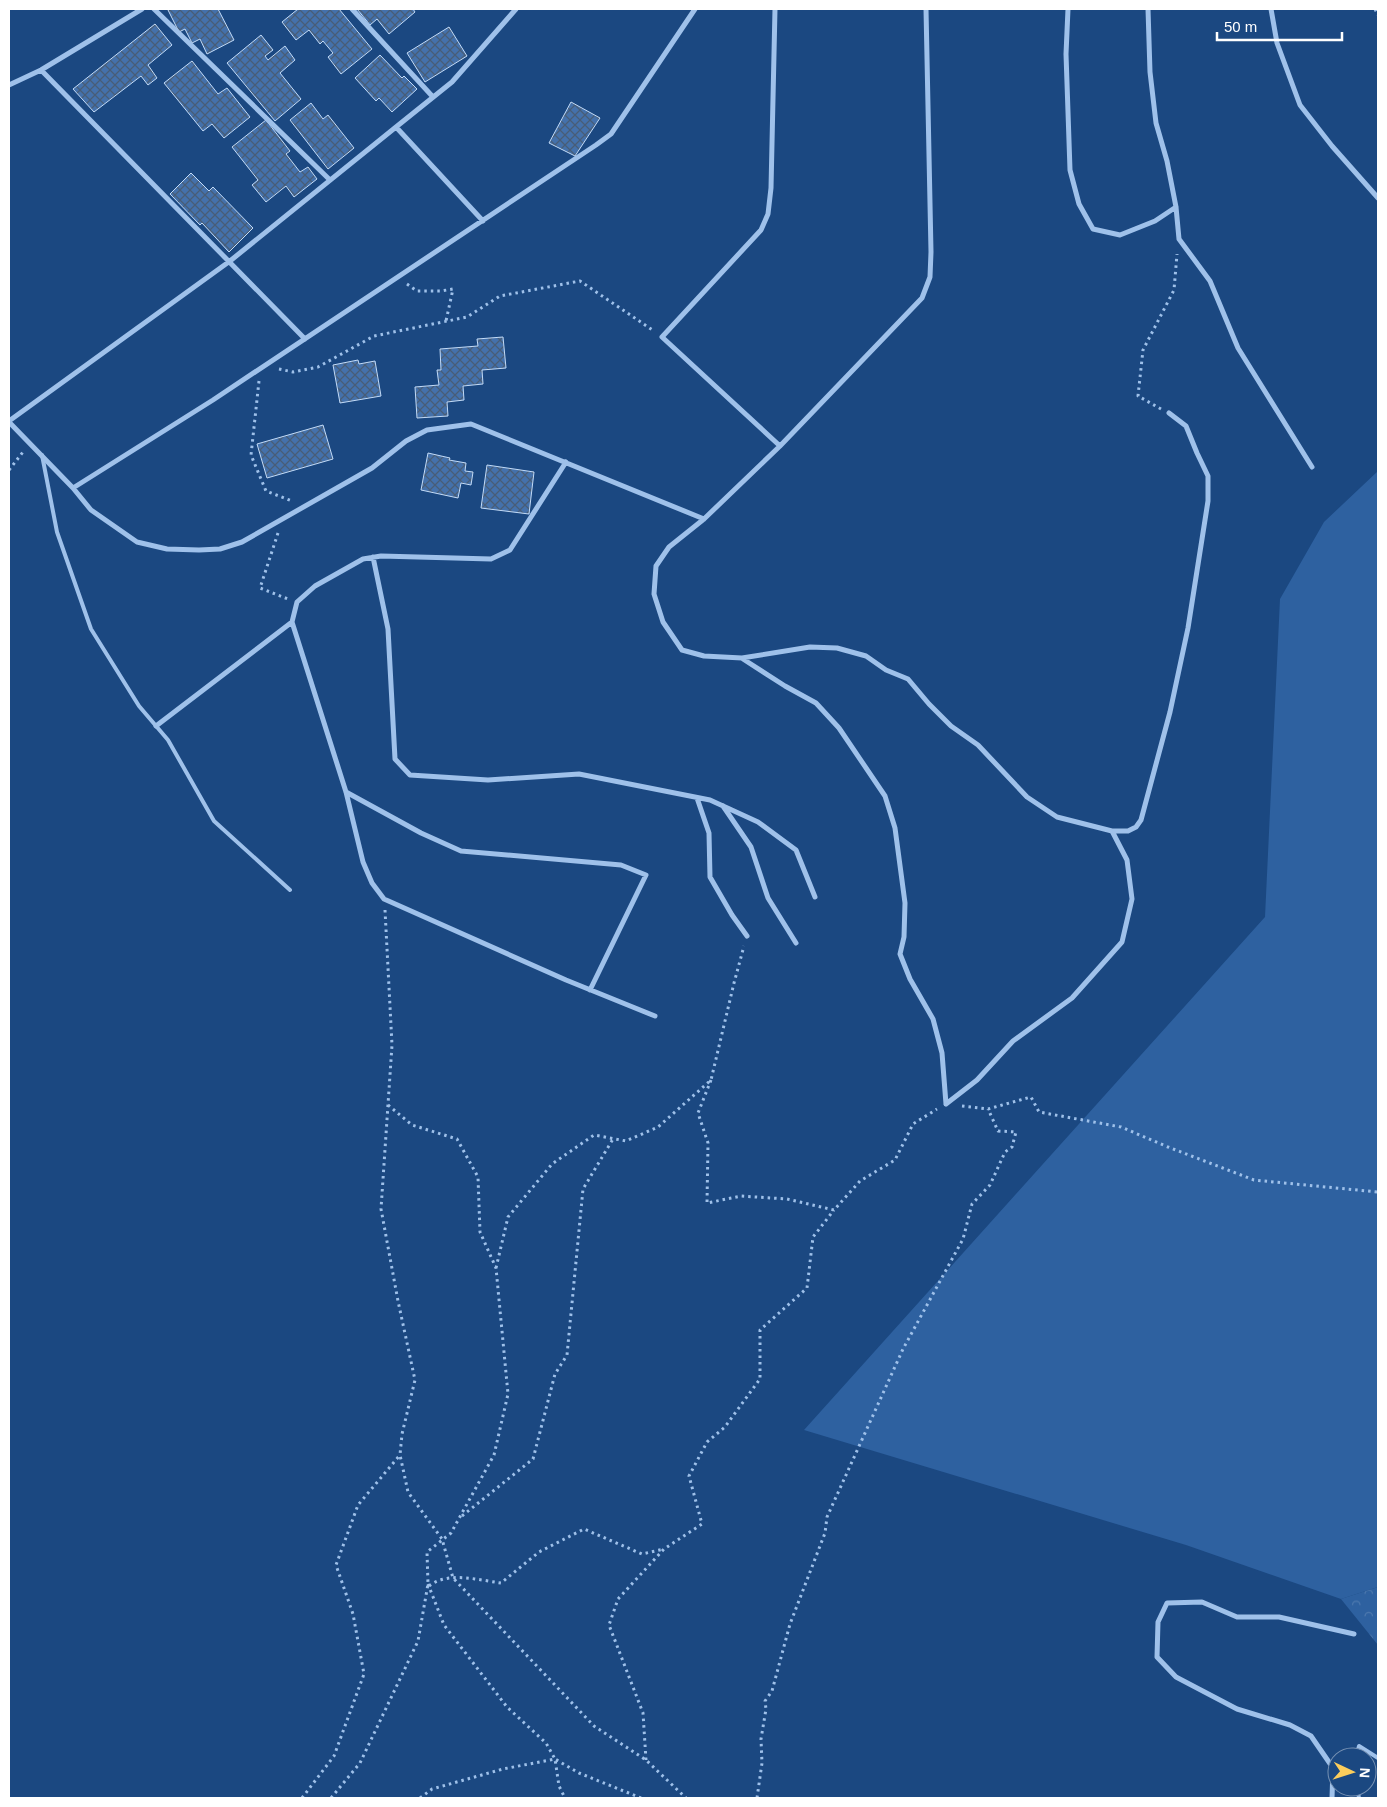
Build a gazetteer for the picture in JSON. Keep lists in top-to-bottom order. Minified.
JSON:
{"scale_bar":"50 m","north":"right"}
